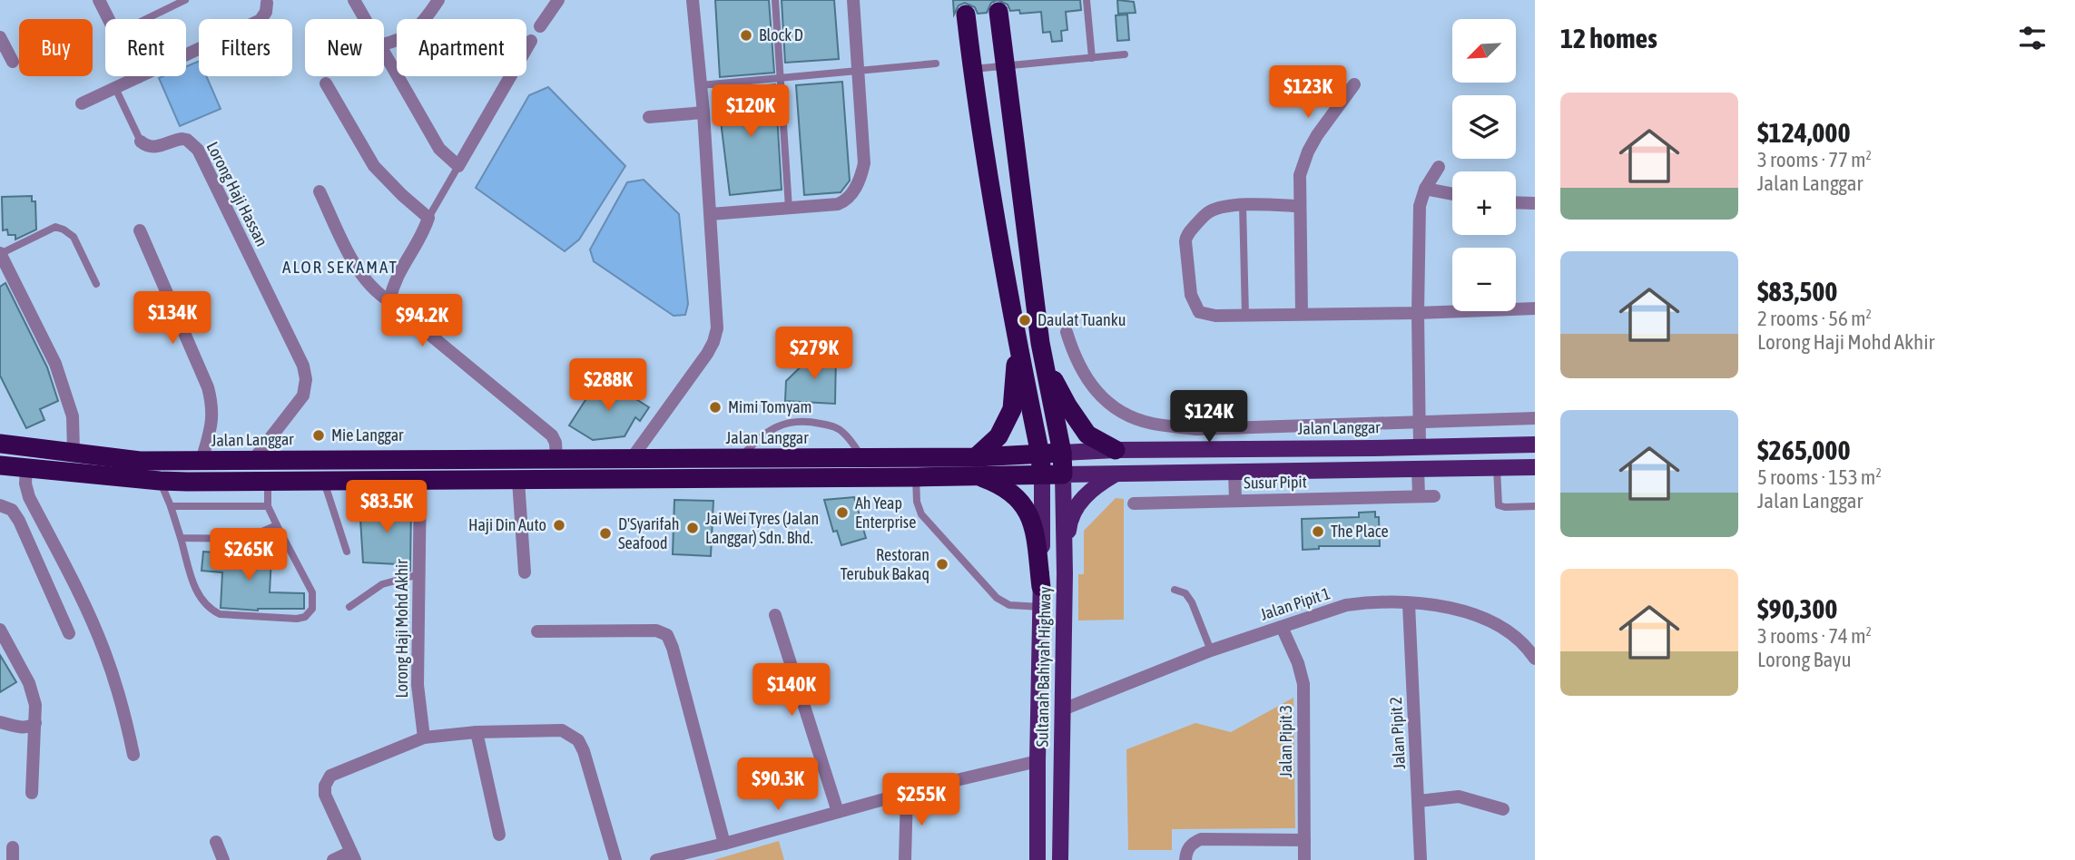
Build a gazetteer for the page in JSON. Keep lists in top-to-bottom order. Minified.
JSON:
{"streets":{"highway":["Jalan Langgar"],"main road":["Sultanah Bahiyah Highway"],"street":["Lorong Haji Hassan","Susur Pipit","Jalan Pipit 1","Lorong Haji Mohd Akhir","Jalan Pipit 2","Jalan Pipit 3"]},"crossings":[["Lorong Haji Hassan","Jalan Langgar"],["Jalan Pipit 1","Sultanah Bahiyah Highway"],["Jalan Pipit 1","Jalan Pipit 2"],["Jalan Pipit 1","Jalan Pipit 3"]],"districts":["ALOR SEKAMAT"],"places":["Block D","Daulat Tuanku","Mimi Tomyam","Mie Langgar","Ah Yeap Enterprise","Haji Din Auto","Jai Wei Tyres (Jalan Langgar) Sdn. Bhd.","The Place","D'Syarifah Seafood","Restoran Terubuk Bakaq"],"north":"bottom left","page":{"heading":"12 homes","map_buttons":["+","−"],"chip":["Buy","Rent","Filters","New","Apartment"],"price":["$123K","$120K","$134K","$94.2K","$279K","$288K","$124K","$83.5K","$265K","$140K","$90.3K","$255K"],"list":[{"name":"$124,000","note":"3 rooms · 77 m² · Jalan Langgar"},{"name":"$83,500","note":"2 rooms · 56 m² · Lorong Haji Mohd Akhir"},{"name":"$265,000","note":"5 rooms · 153 m² · Jalan Langgar"},{"name":"$90,300","note":"3 rooms · 74 m² · Lorong Bayu"}]}}
